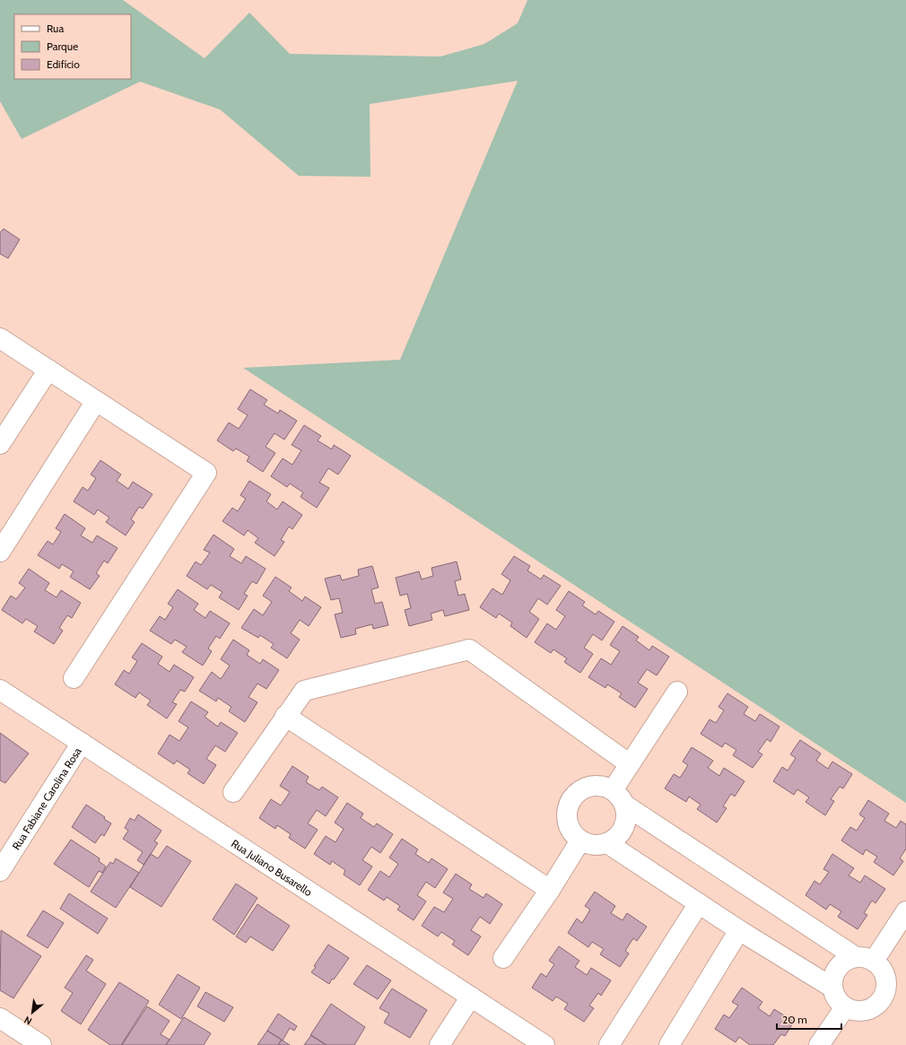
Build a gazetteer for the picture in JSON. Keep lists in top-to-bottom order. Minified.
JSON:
{"streets":{"street":["Rua Fabiane Carolina Rosa","Rua Juliano Busarello"]},"crossings":[["Rua Fabiane Carolina Rosa","Rua Juliano Busarello"]],"legend":["Rua","Parque","Edifício"],"scale_bar":"20 m","north":"bottom left"}
